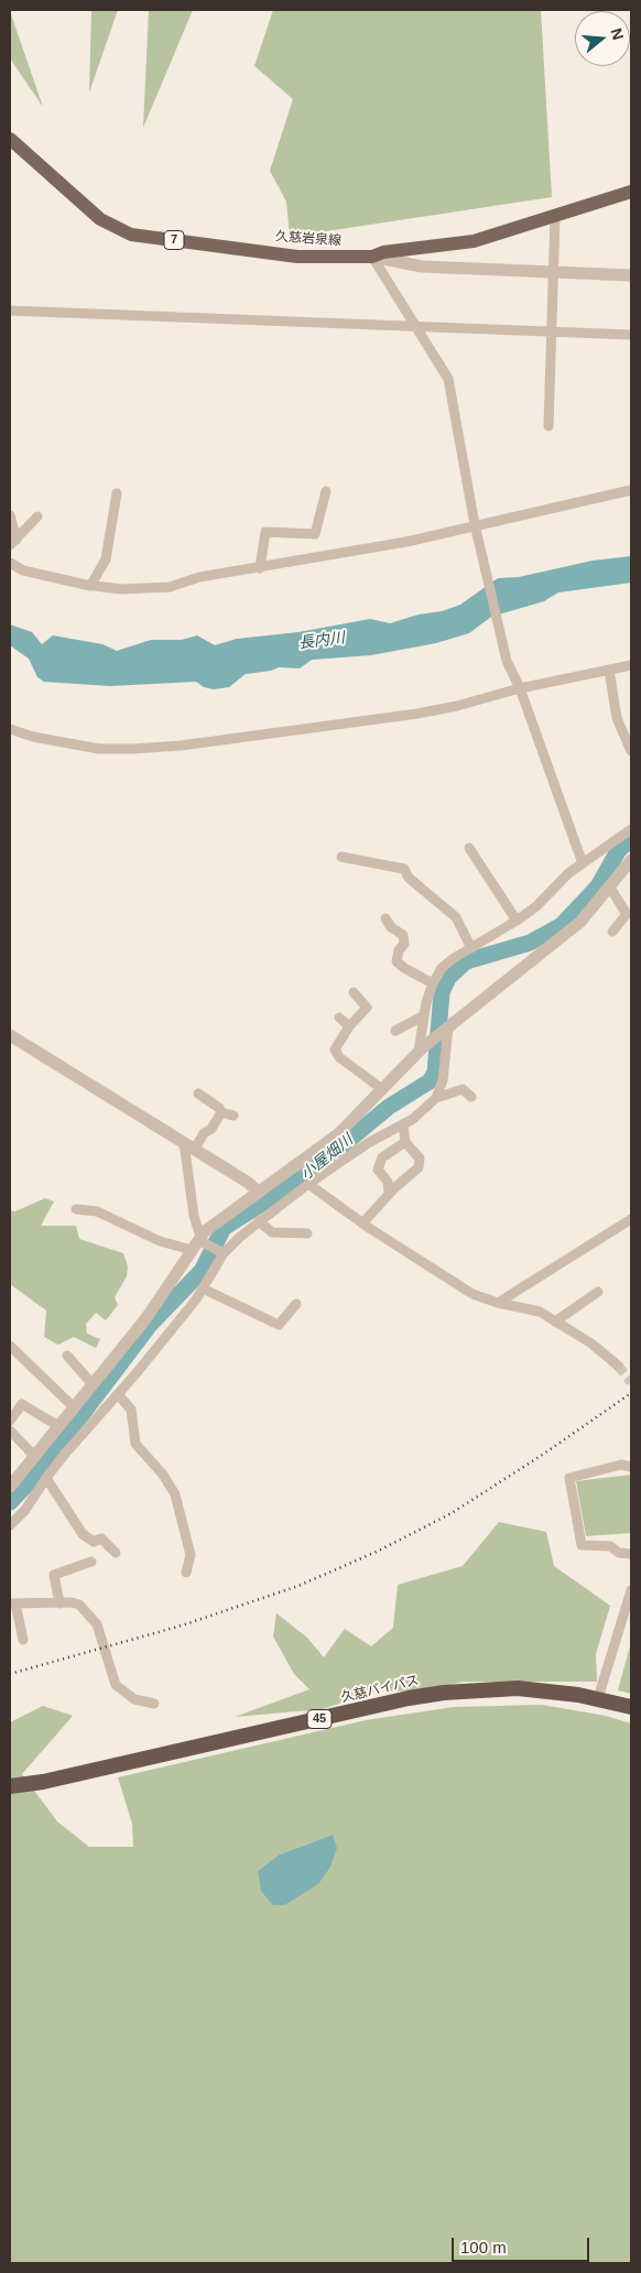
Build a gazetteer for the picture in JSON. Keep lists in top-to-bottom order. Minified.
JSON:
{"streets":{"highway":["久慈バイパス","45"],"main road":["久慈岩泉線","7"]},"water":["長内川","小屋畑川"],"scale_bar":"100 m","north":"right"}
